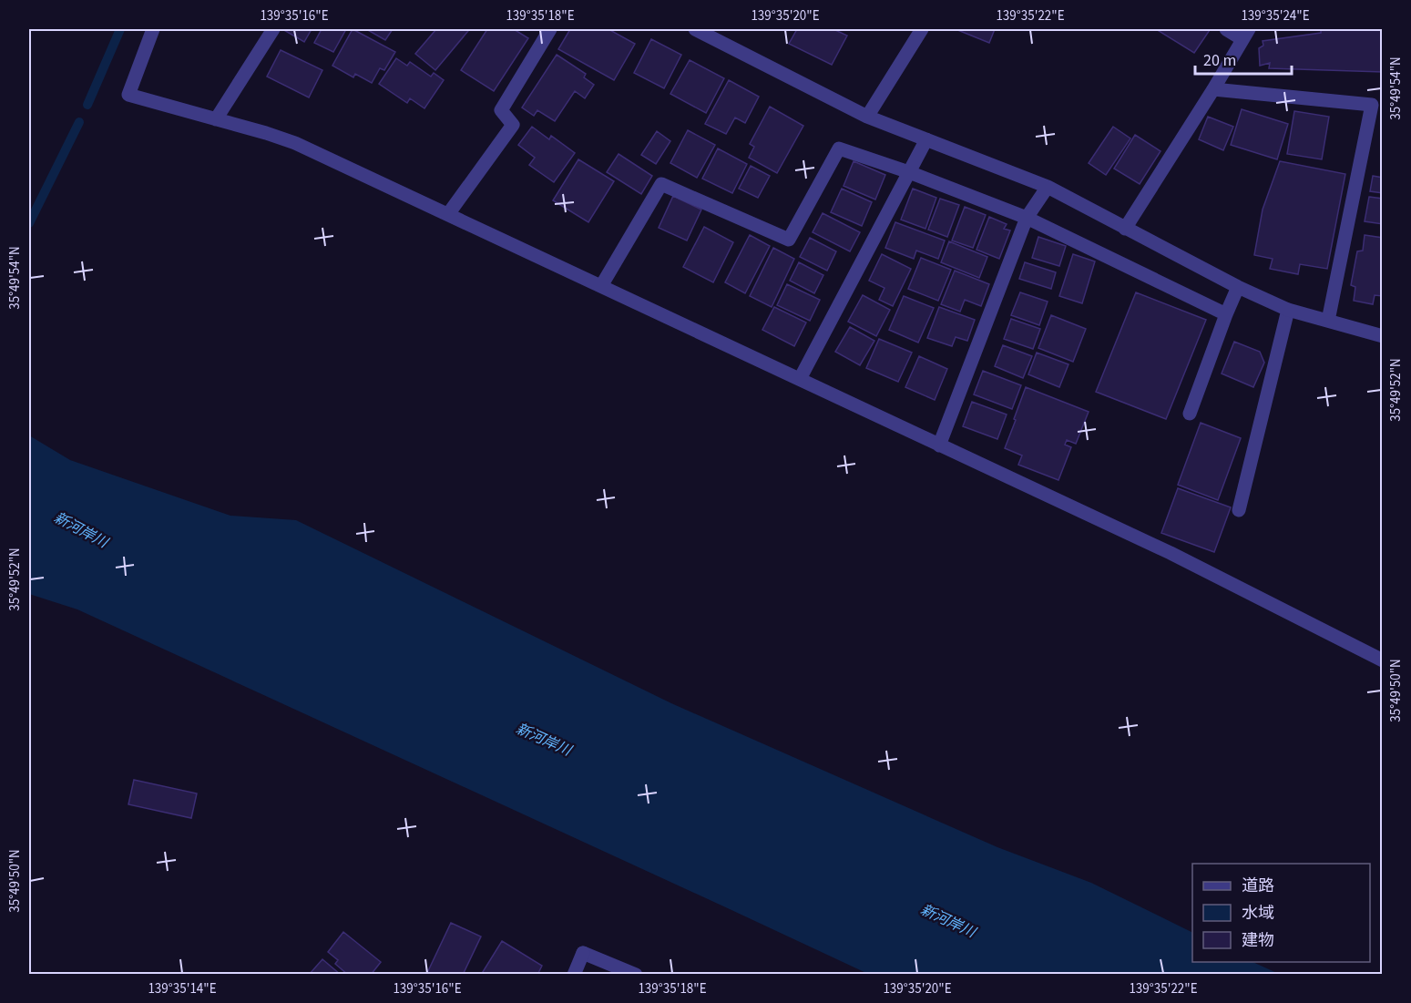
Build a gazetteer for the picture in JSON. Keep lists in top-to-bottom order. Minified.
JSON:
{"water":["新河岸川"],"legend":["道路","水域","建物"],"scale_bar":"20 m","coordinates":["139°35'16\"E","139°35'18\"E","139°35'20\"E","139°35'22\"E","139°35'24\"E","35°49'54\"N","35°49'52\"N","35°49'50\"N","139°35'14\"E"]}
